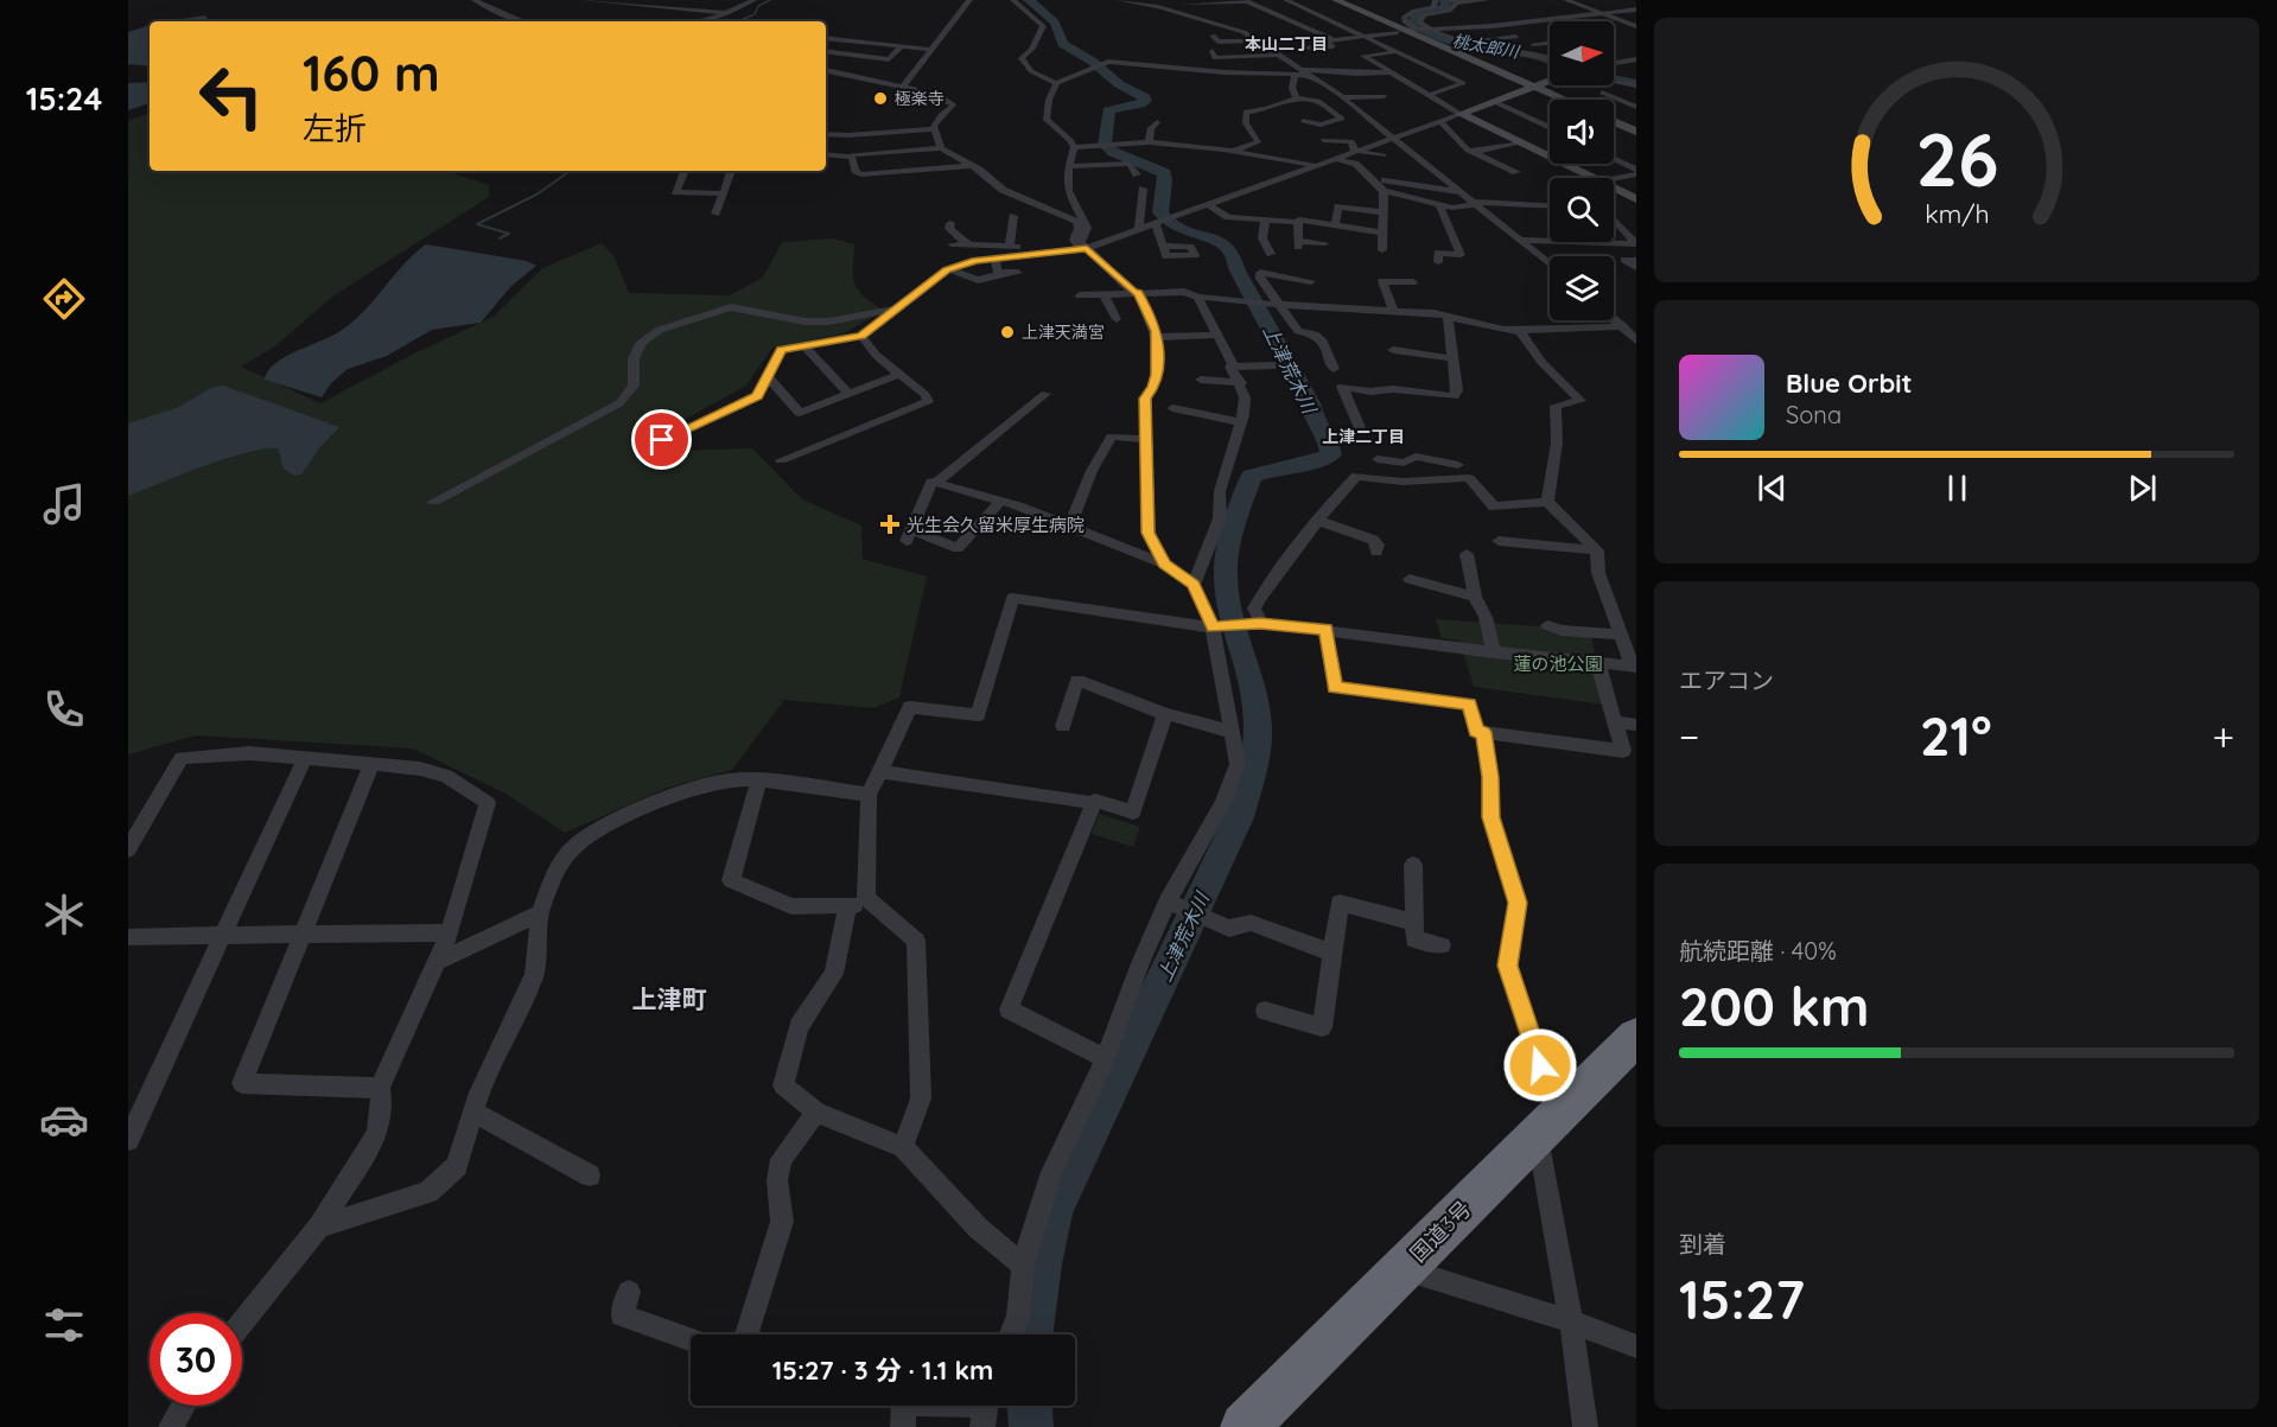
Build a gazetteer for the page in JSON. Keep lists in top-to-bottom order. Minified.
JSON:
{"streets":{"highway":["国道3号"]},"districts":["本山二丁目","上津二丁目","上津町"],"water":["桃太郎川","上津荒木川"],"parks":["蓮の池公園"],"places":{"other":["極楽寺","上津天満宮"],"health":["光生会久留米厚生病院"]},"north":"right","page":{"tabs":"15:24","turn":["160 m","左折"],"song":["Blue Orbit","Sona"],"tile":["エアコン",["航続距離 · 40%","200 km"],["到着","15:27"]],"heat":["−","21°","+"],"limit":"30","trip":"15:27 · 3 分 · 1.1 km","gauge":["26","km/h"]}}
